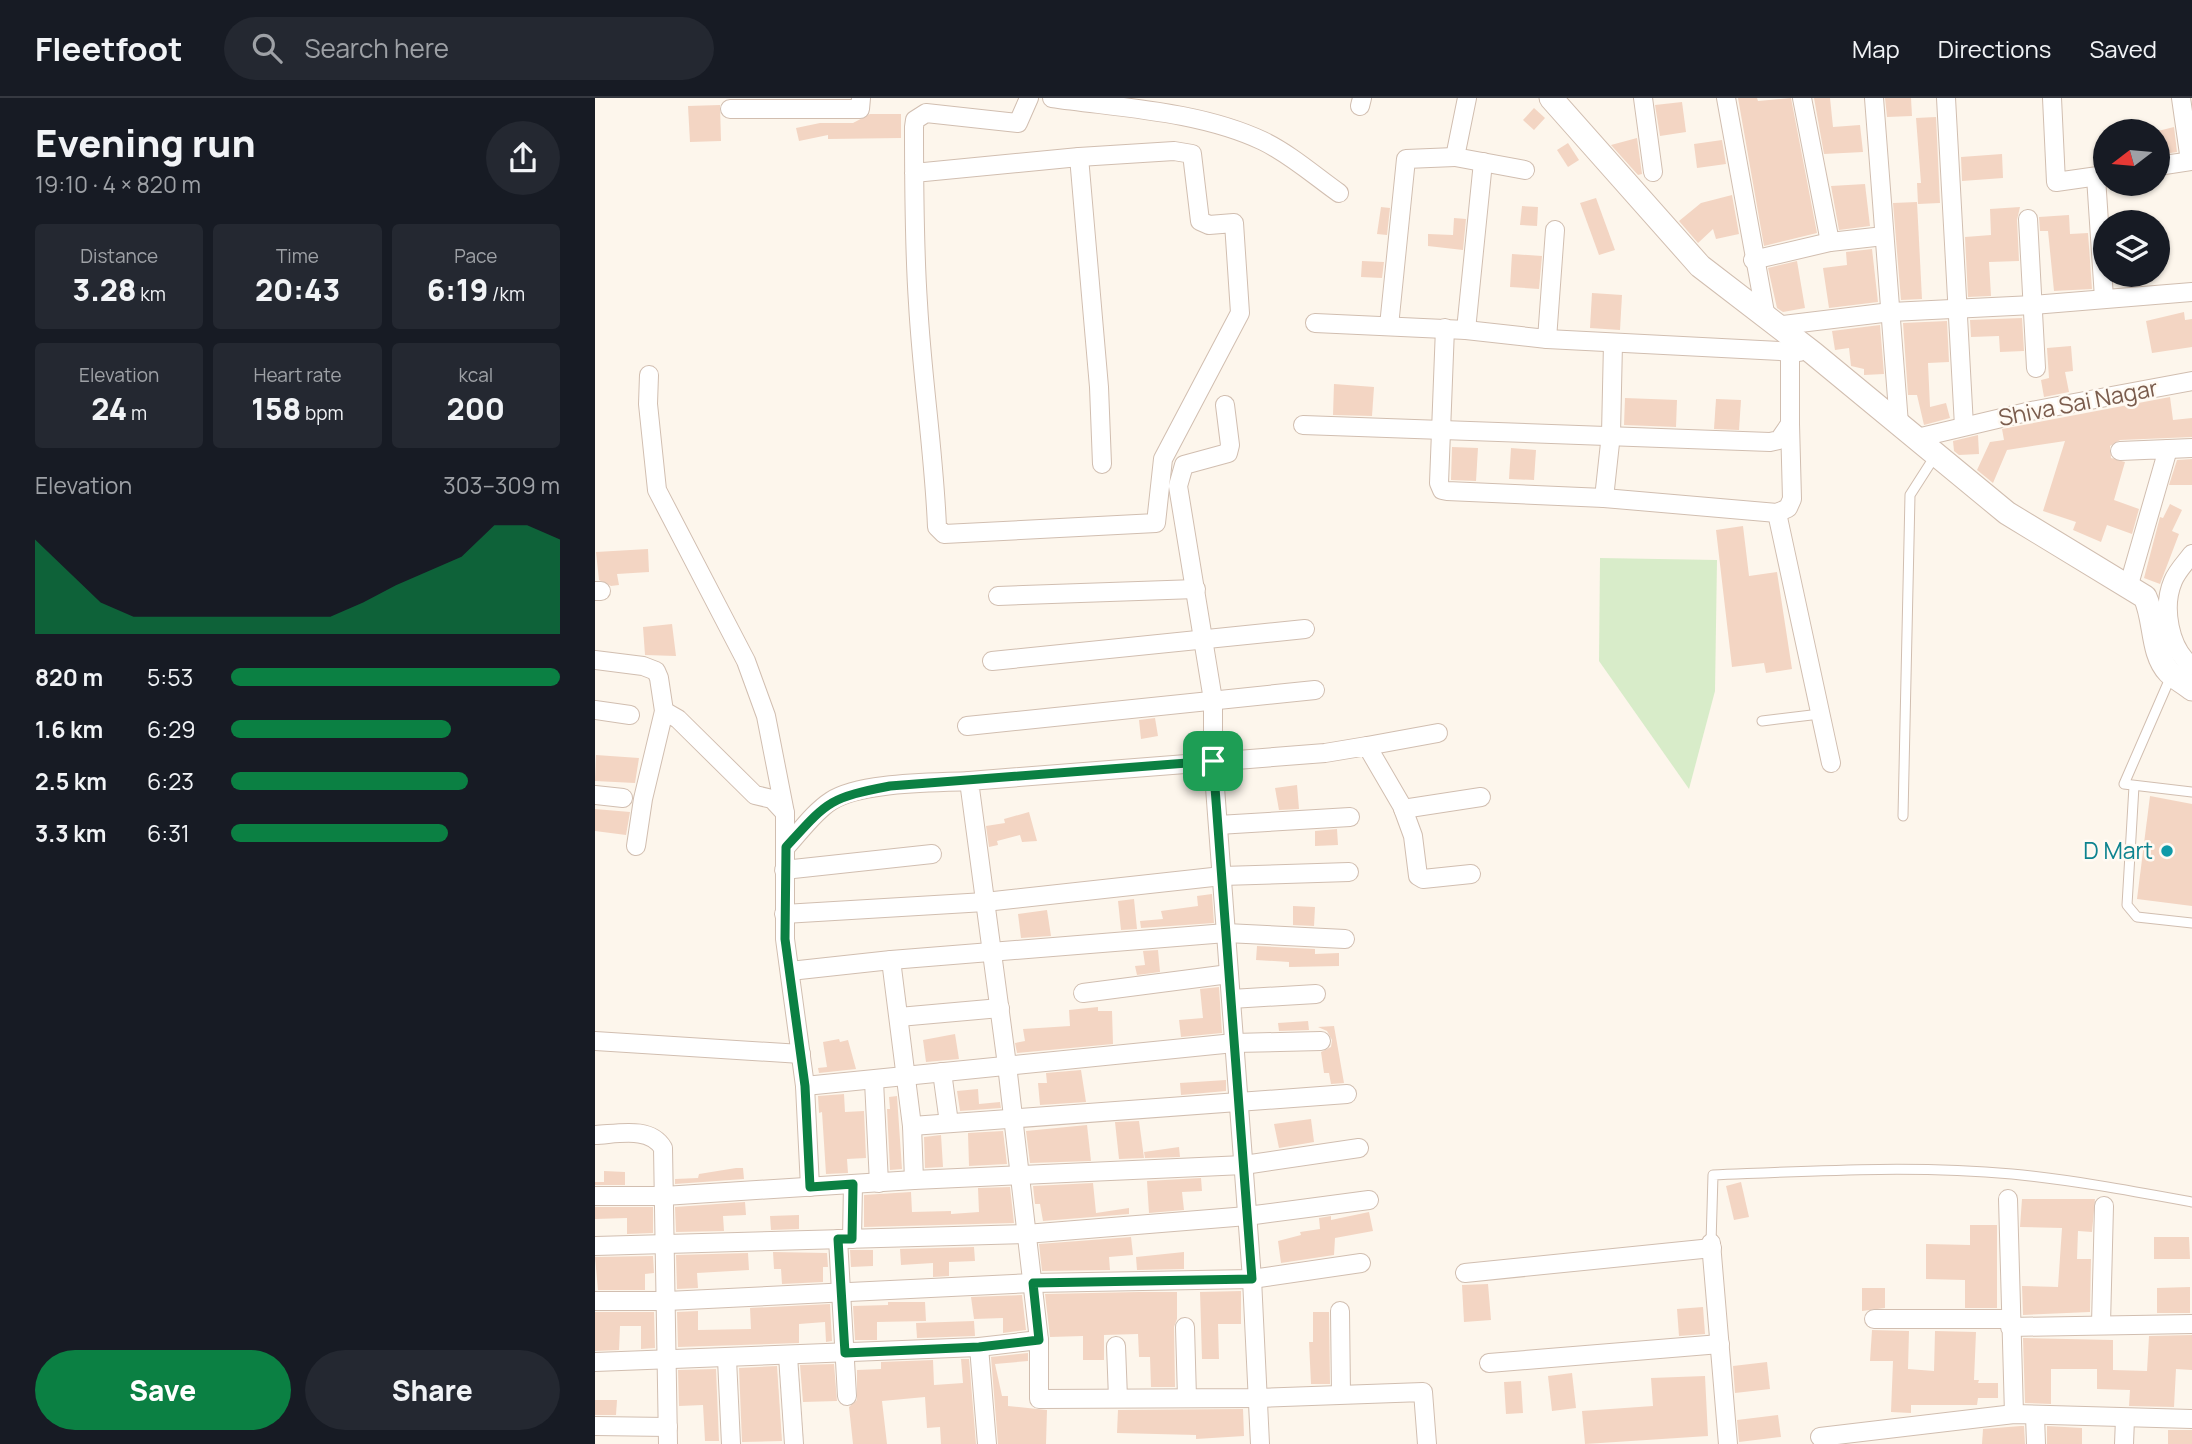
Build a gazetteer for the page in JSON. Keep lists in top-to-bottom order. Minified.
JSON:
{"streets":{"street":["Shiva Sai Nagar"]},"places":["D Mart"],"north":"left","page":{"header":"Fleetfoot","search":"Search here","nav":["Map","Directions","Saved"],"heading":["Evening run","19:10 · 4 × 820 m"],"stats":[["Distance","3.28 km"],["Time","20:43"],["Pace","6:19 /km"],["Elevation","24 m"],["Heart rate","158 bpm"],["kcal","200"]],"chart":["Elevation","303–309 m"],"list":[{"name":"820 m","note":"5:53"},{"name":"1.6 km","note":"6:29"},{"name":"2.5 km","note":"6:23"},{"name":"3.3 km","note":"6:31"}],"buttons":["Save","Share"]}}
